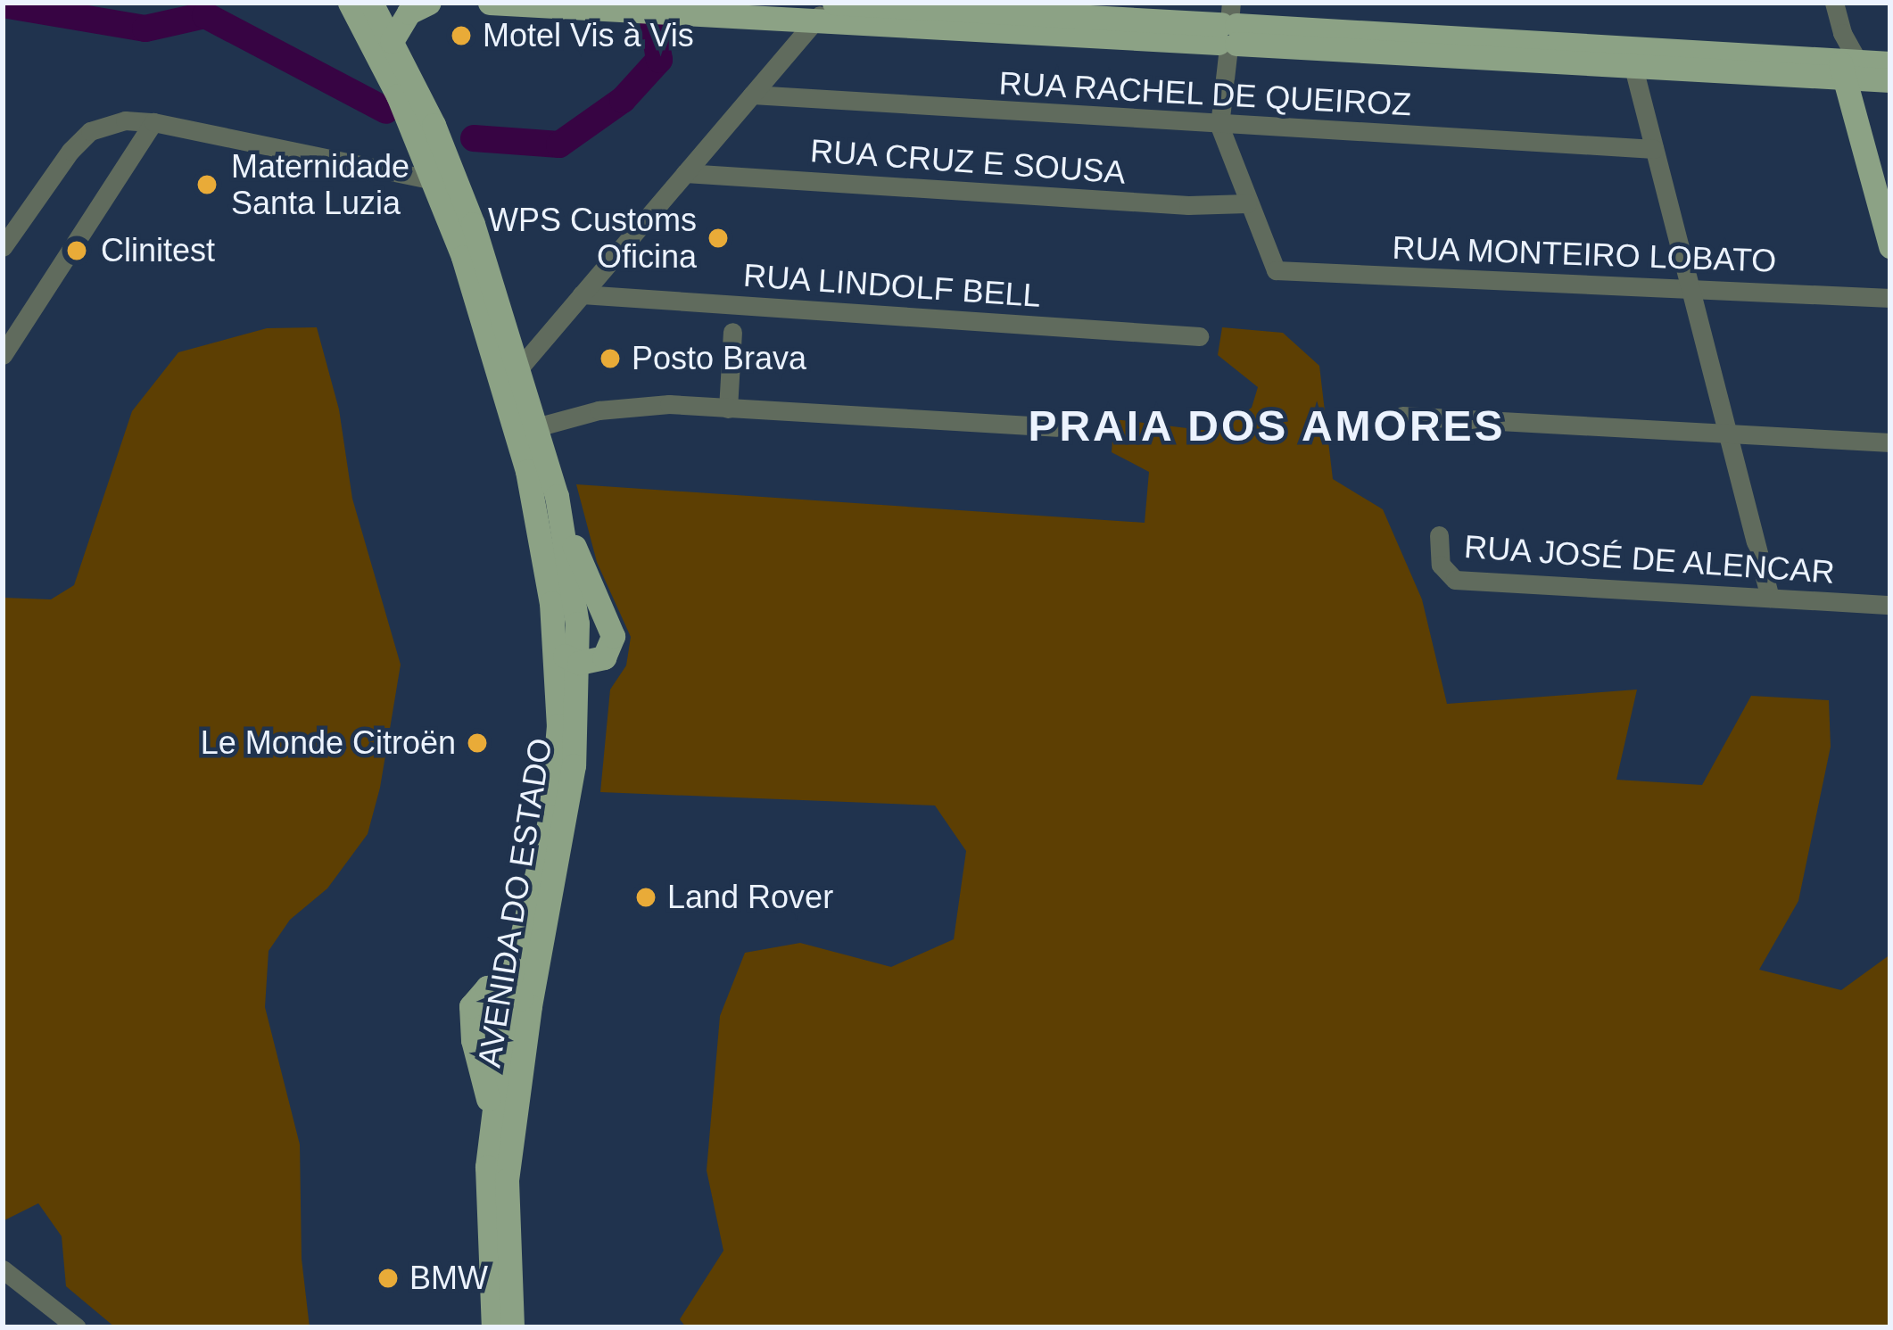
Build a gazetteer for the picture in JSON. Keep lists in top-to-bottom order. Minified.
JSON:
{"streets":{"main road":["AVENIDA DO ESTADO"],"street":["RUA RACHEL DE QUEIROZ","RUA CRUZ E SOUSA","RUA MONTEIRO LOBATO","RUA LINDOLF BELL","RUA JOSÉ DE ALENCAR"]},"crossings":[["RUA CRUZ E SOUSA","RUA MONTEIRO LOBATO"]],"districts":["PRAIA DOS AMORES"],"places":["Motel Vis à Vis","Maternidade Santa Luzia","WPS Customs Oficina","Clinitest","Posto Brava","Le Monde Citroën","Land Rover","BMW"]}
